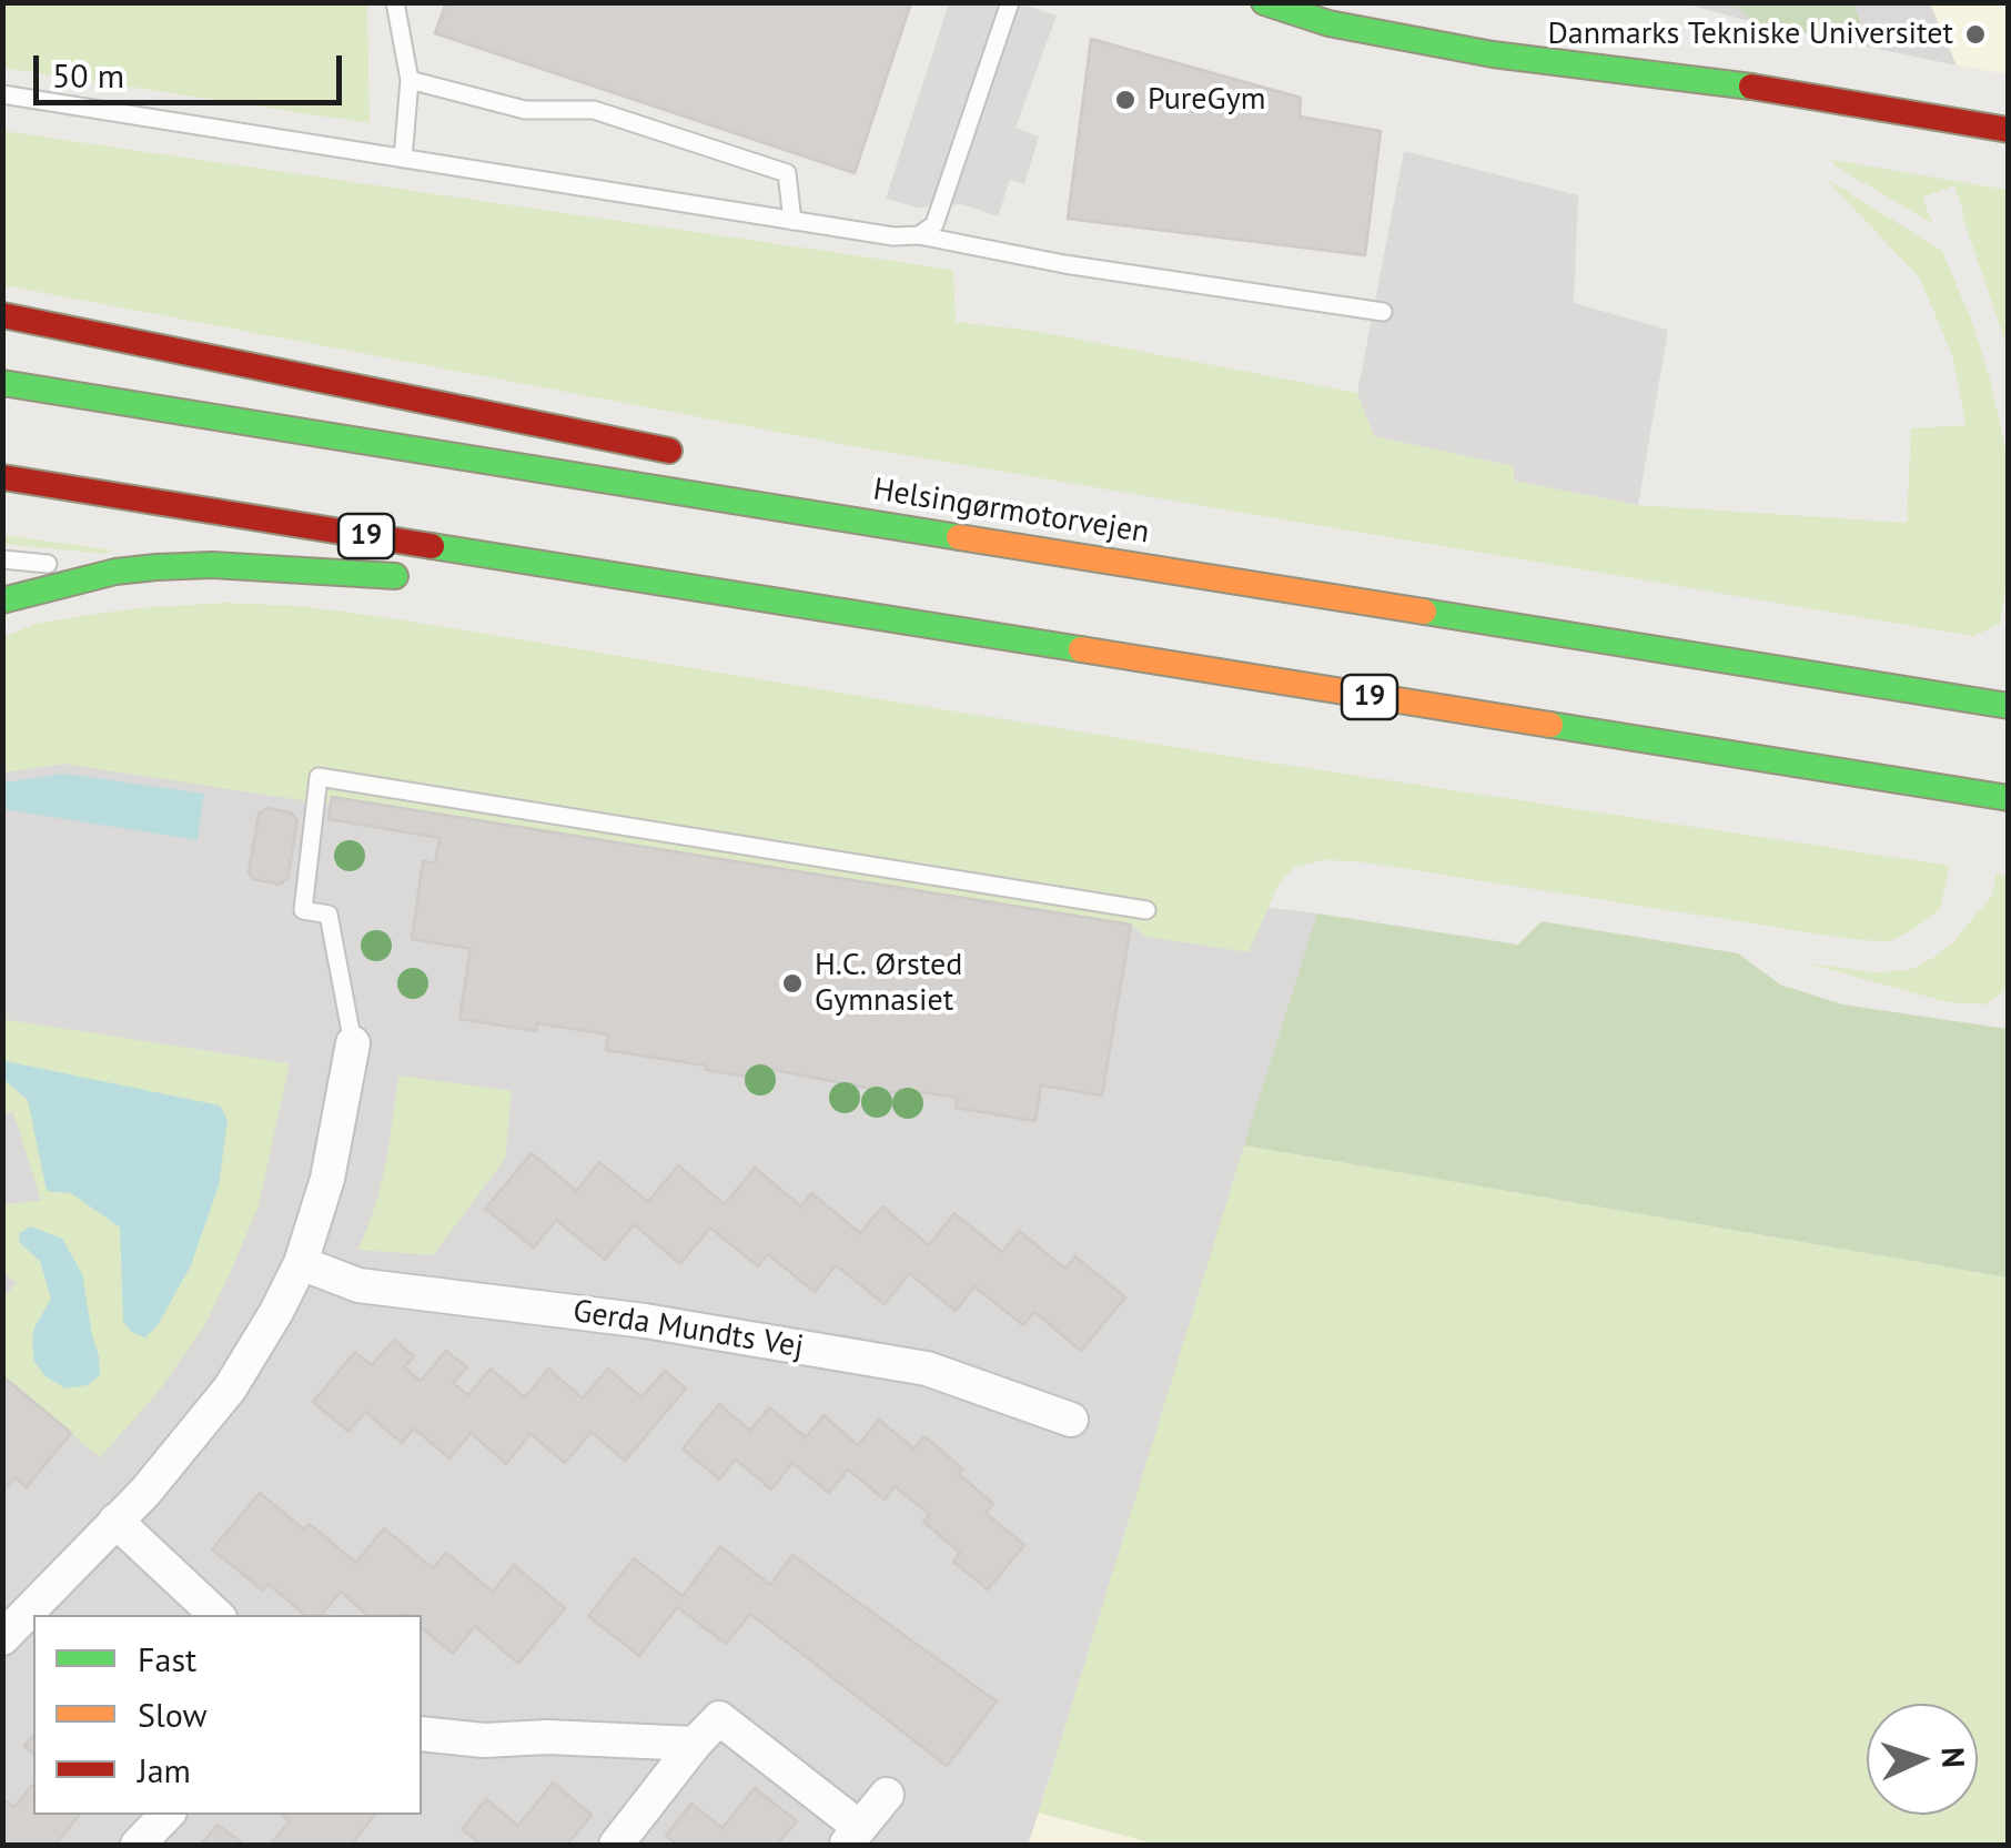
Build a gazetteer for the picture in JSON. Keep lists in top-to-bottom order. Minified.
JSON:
{"streets":{"main road":["Helsingørmotorvejen","19"],"street":["Gerda Mundts Vej"]},"places":["Danmarks Tekniske Universitet","PureGym","H.C. Ørsted Gymnasiet"],"legend":["Fast","Slow","Jam"],"scale_bar":"50 m","north":"right"}
